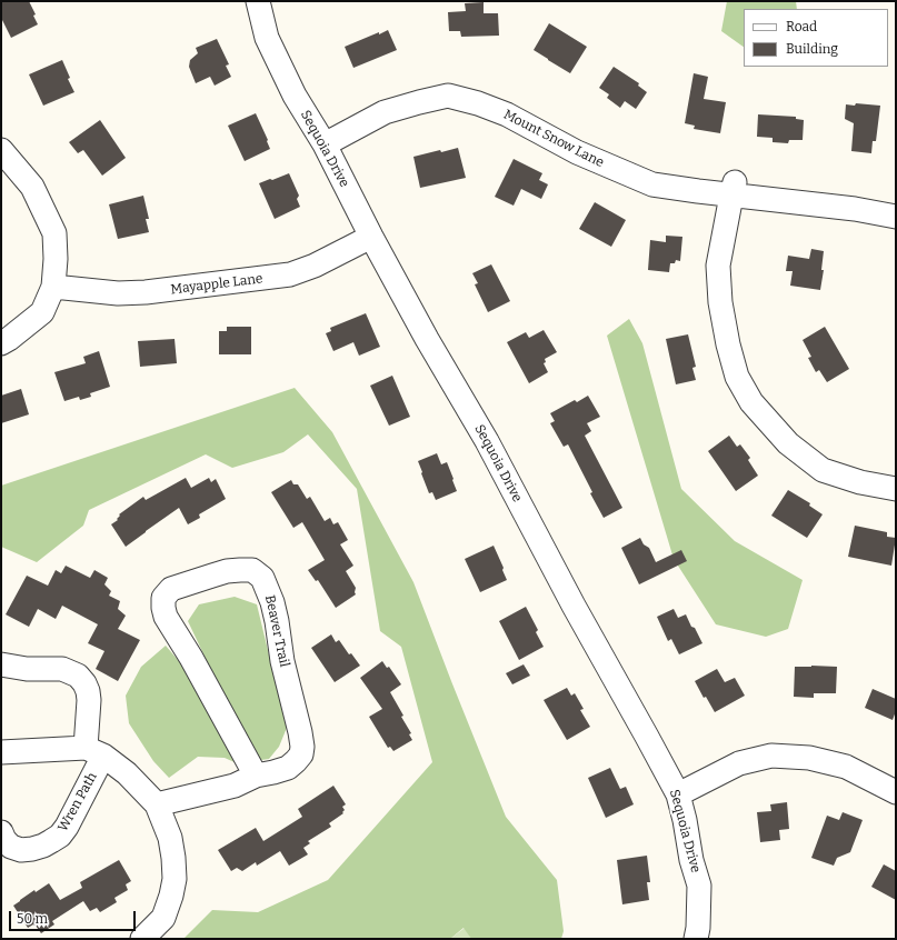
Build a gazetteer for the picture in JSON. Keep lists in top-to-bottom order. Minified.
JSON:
{"streets":{"street":["Mount Snow Lane","Sequoia Drive","Mayapple Lane","Beaver Trail","Wren Path"]},"crossings":[["Mount Snow Lane","Sequoia Drive"],["Sequoia Drive","Mayapple Lane"]],"legend":["Road","Building"],"scale_bar":"50 m"}
